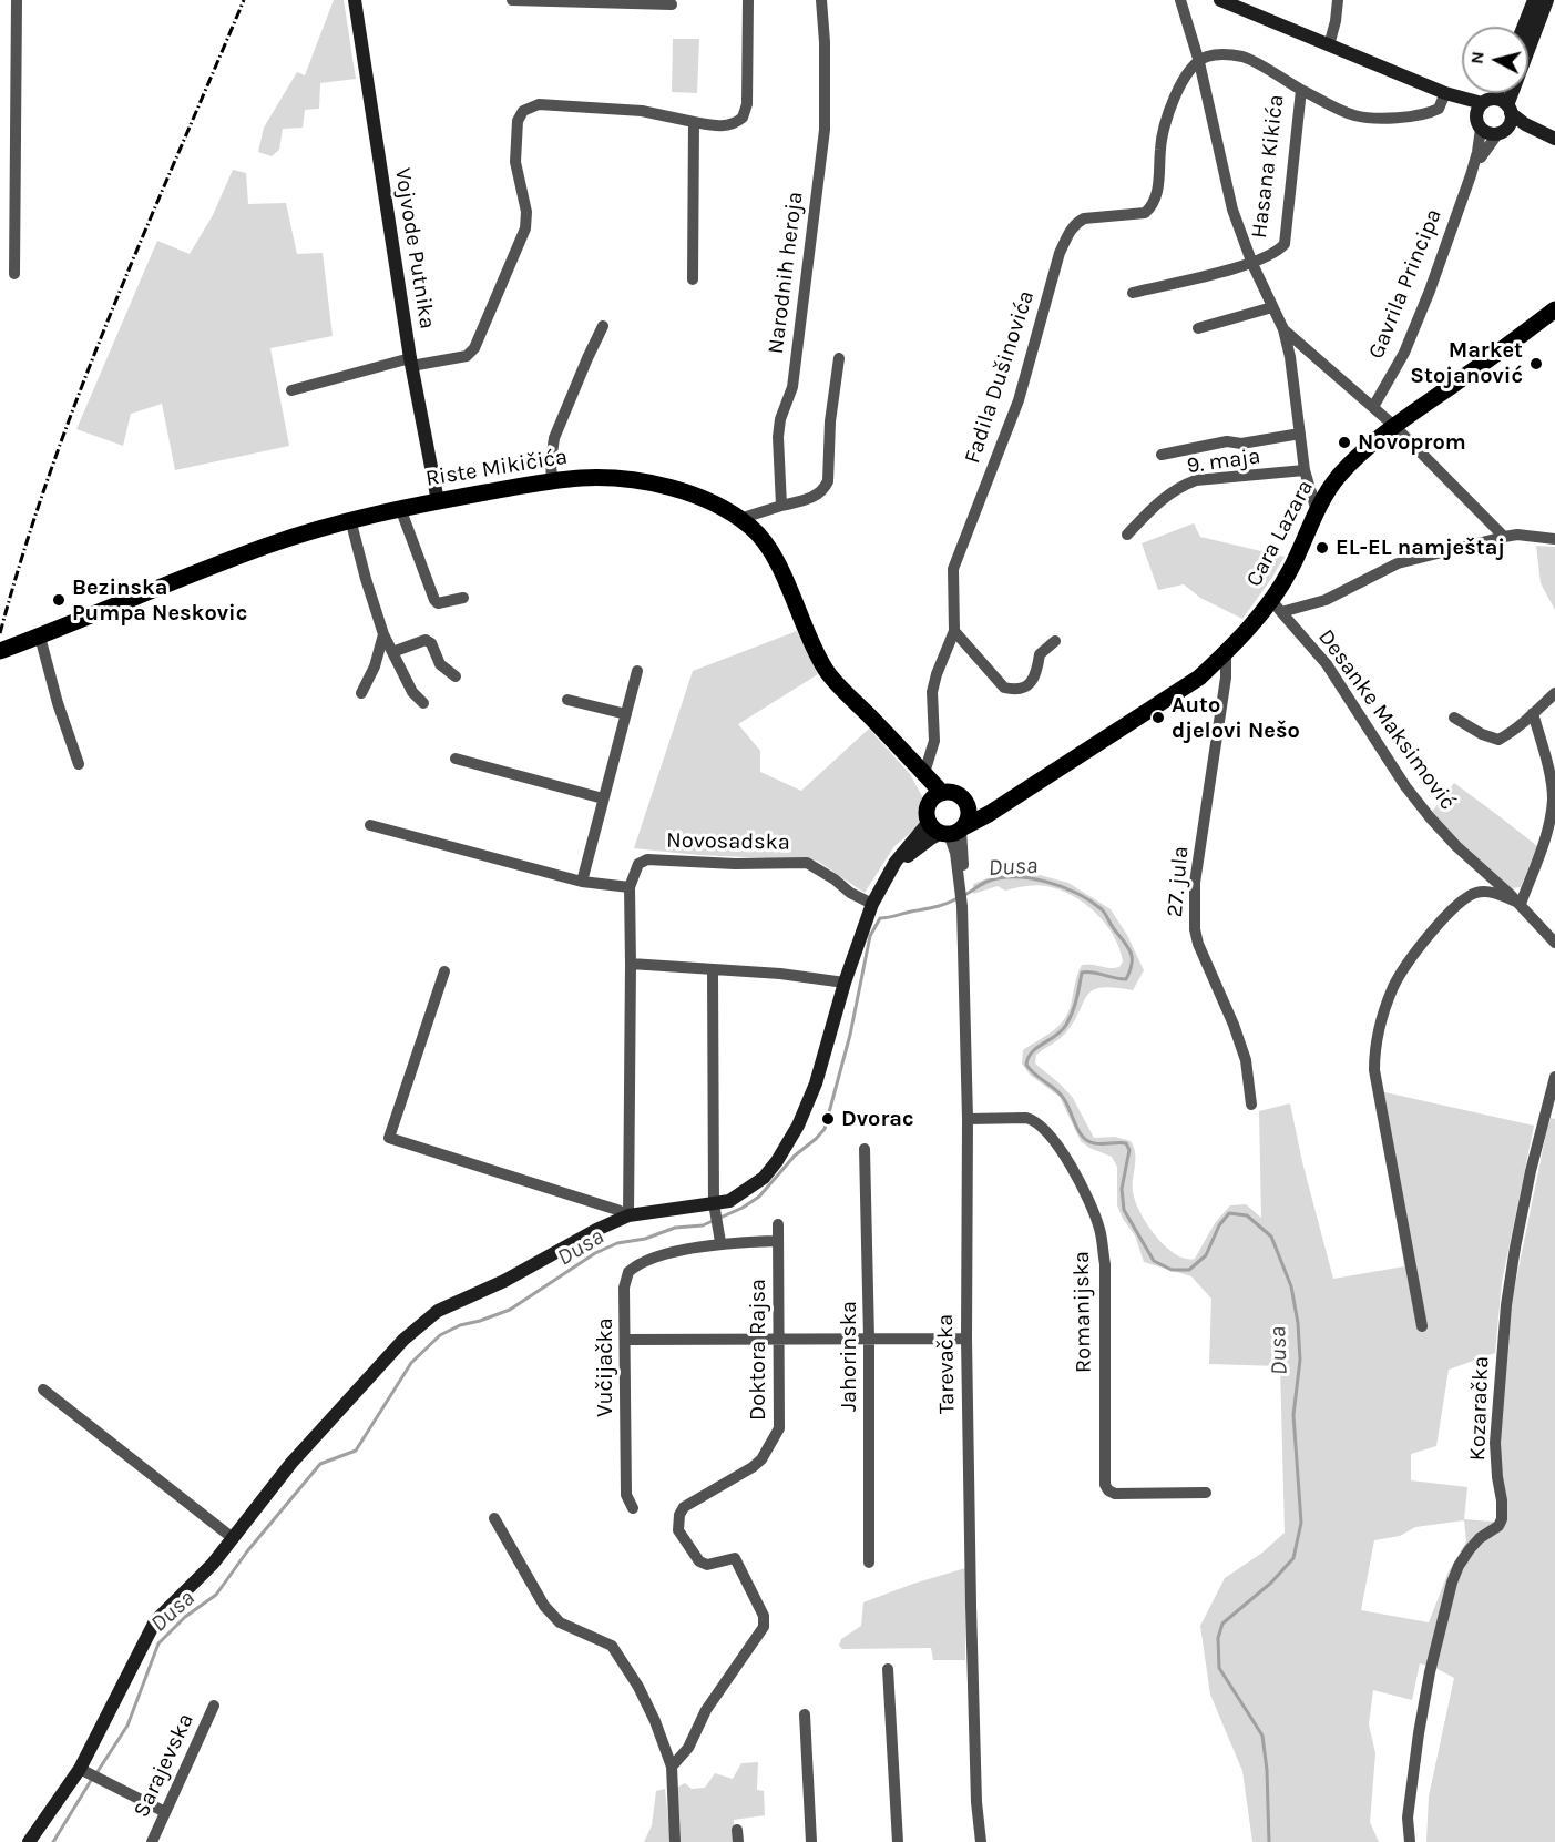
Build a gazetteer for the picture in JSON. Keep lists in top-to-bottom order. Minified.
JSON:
{"streets":{"main road":["Vojvode Putnika","Gavrila Principa","Riste Mikičića","Cara Lazara"],"street":["Hasana Kikića","Narodnih heroja","Fadila Dušinovića","9. maja","Desanke Maksimović","Novosadska","27. jula","Romanijska","Doktora Rajsa","Jahorinska","Tarevačka","Vučijačka","Kozaračka","Sarajevska"]},"crossings":[["Hasana Kikića","Fadila Dušinovića"],["Vojvode Putnika","Riste Mikičića"],["Fadila Dušinovića","Riste Mikičića"],["Riste Mikičića","Cara Lazara"],["Riste Mikičića","Tarevačka"],["Cara Lazara","Desanke Maksimović"],["Cara Lazara","27. jula"],["Cara Lazara","Tarevačka"],["Romanijska","Tarevačka"]],"water":["Dusa"],"places":["Market Stojanović","Novoprom","EL-EL namještaj","Bezinska Pumpa Neskovic","Auto djelovi Nešo","Dvorac"],"north":"left"}
